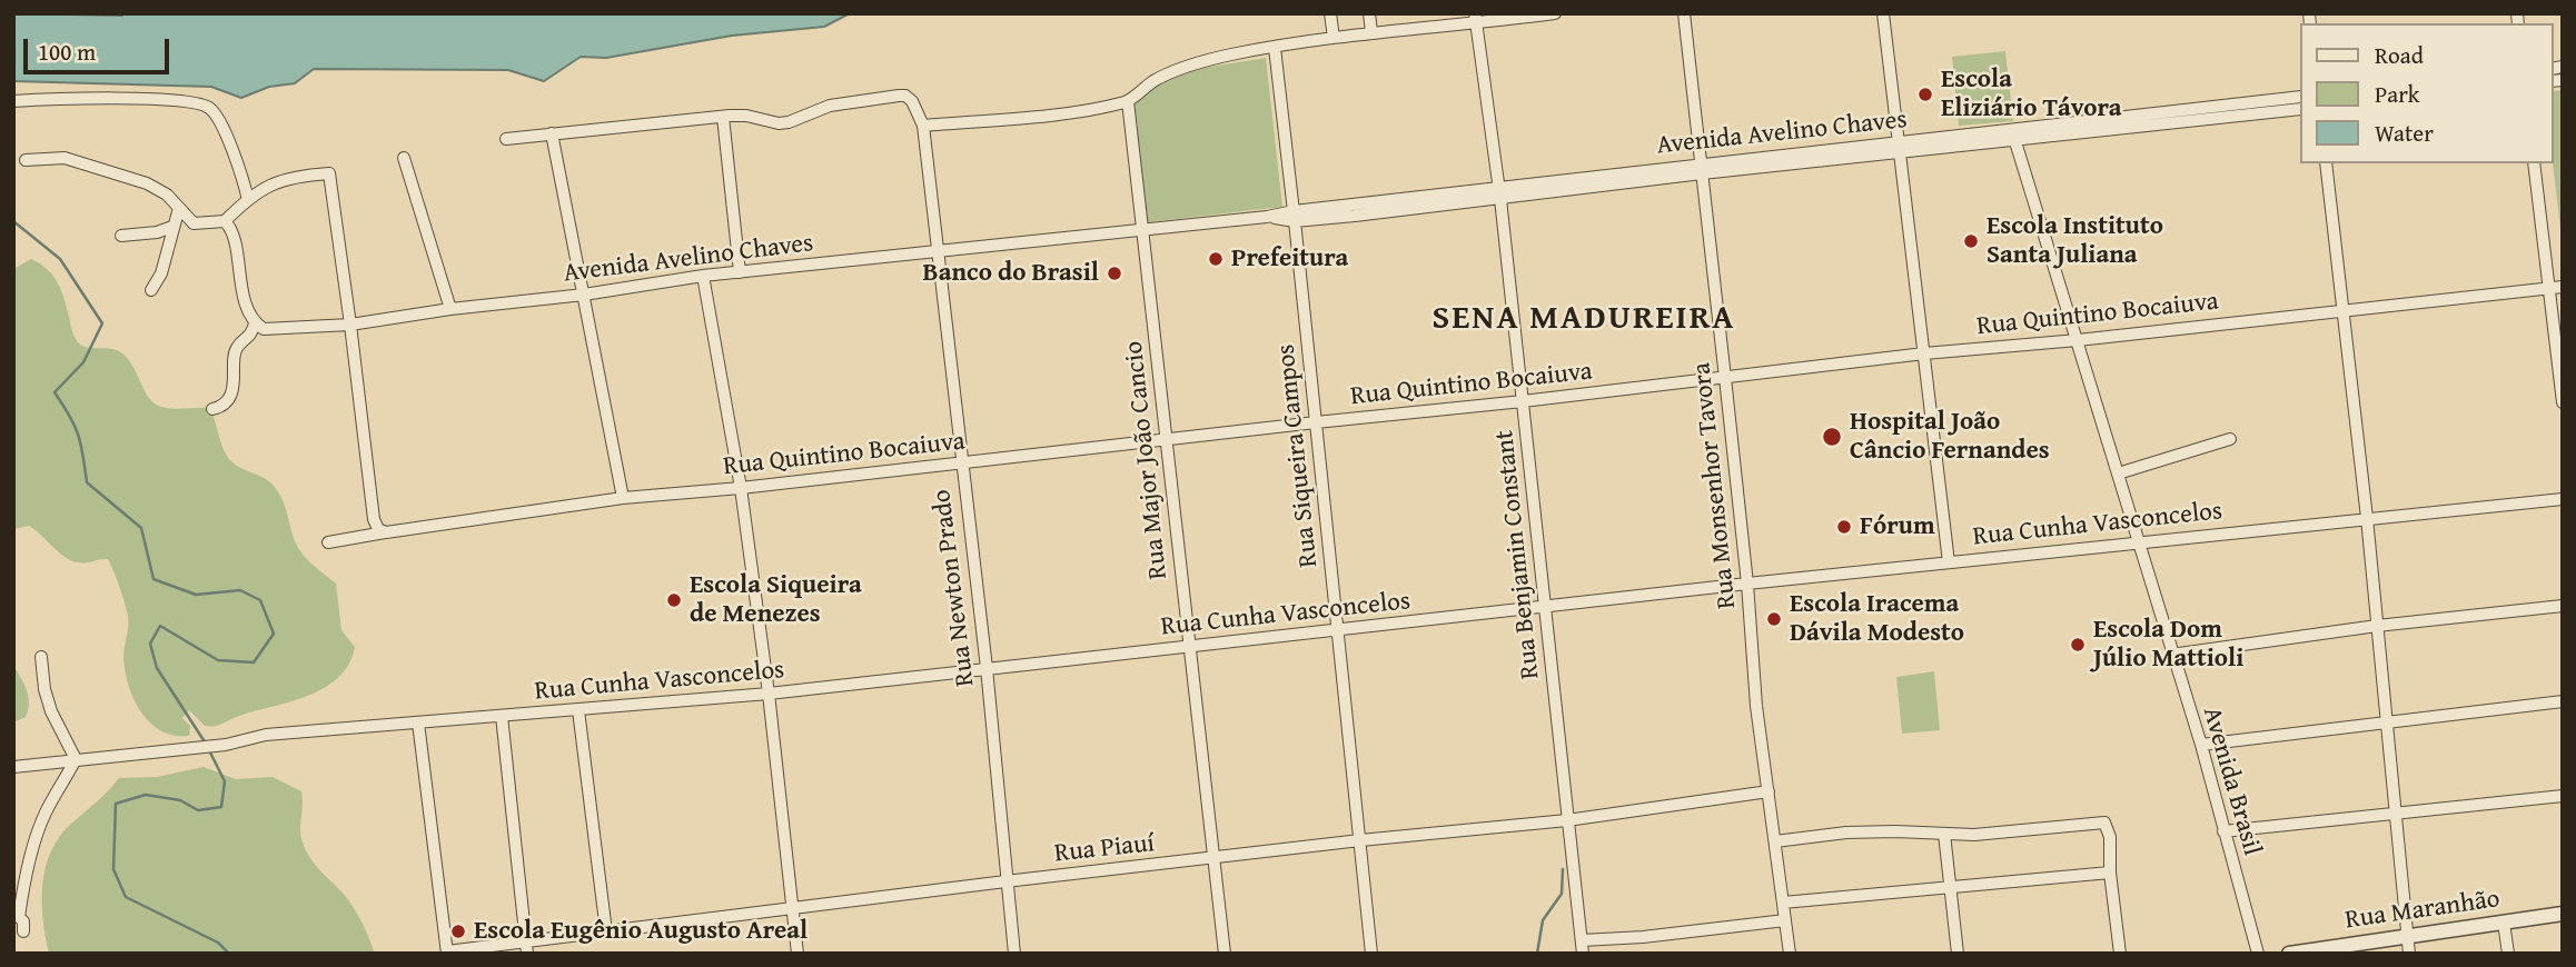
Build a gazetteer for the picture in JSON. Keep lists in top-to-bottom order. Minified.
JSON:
{"streets":{"street":["Avenida Avelino Chaves","Rua Quintino Bocaiuva","Rua Siqueira Campos","Rua Major João Cancio","Rua Monsenhor Tavora","Rua Cunha Vasconcelos","Rua Benjamin Constant","Rua Newton Prado","Avenida Brasil","Rua Piauí","Rua Maranhão"]},"crossings":[["Avenida Avelino Chaves","Rua Siqueira Campos"],["Avenida Avelino Chaves","Rua Major João Cancio"],["Avenida Avelino Chaves","Rua Monsenhor Tavora"],["Avenida Avelino Chaves","Rua Benjamin Constant"],["Avenida Avelino Chaves","Rua Newton Prado"],["Avenida Avelino Chaves","Avenida Brasil"],["Rua Quintino Bocaiuva","Rua Siqueira Campos"],["Rua Quintino Bocaiuva","Rua Major João Cancio"],["Rua Quintino Bocaiuva","Rua Monsenhor Tavora"],["Rua Quintino Bocaiuva","Rua Benjamin Constant"],["Rua Quintino Bocaiuva","Rua Newton Prado"],["Rua Quintino Bocaiuva","Avenida Brasil"],["Rua Siqueira Campos","Rua Cunha Vasconcelos"],["Rua Siqueira Campos","Rua Piauí"],["Rua Major João Cancio","Rua Cunha Vasconcelos"],["Rua Major João Cancio","Rua Piauí"],["Rua Monsenhor Tavora","Rua Cunha Vasconcelos"],["Rua Monsenhor Tavora","Rua Piauí"],["Rua Cunha Vasconcelos","Rua Benjamin Constant"],["Rua Cunha Vasconcelos","Rua Newton Prado"],["Rua Cunha Vasconcelos","Avenida Brasil"],["Rua Benjamin Constant","Rua Piauí"],["Rua Newton Prado","Rua Piauí"]],"districts":["SENA MADUREIRA"],"places":["Escola Eliziário Távora","Escola Instituto Santa Juliana","Prefeitura","Banco do Brasil","Hospital João Câncio Fernandes","Fórum","Escola Siqueira de Menezes","Escola Iracema Dávila Modesto","Escola Dom Júlio Mattioli","Escola Eugênio Augusto Areal"],"legend":["Road","Park","Water"],"scale_bar":"100 m"}
